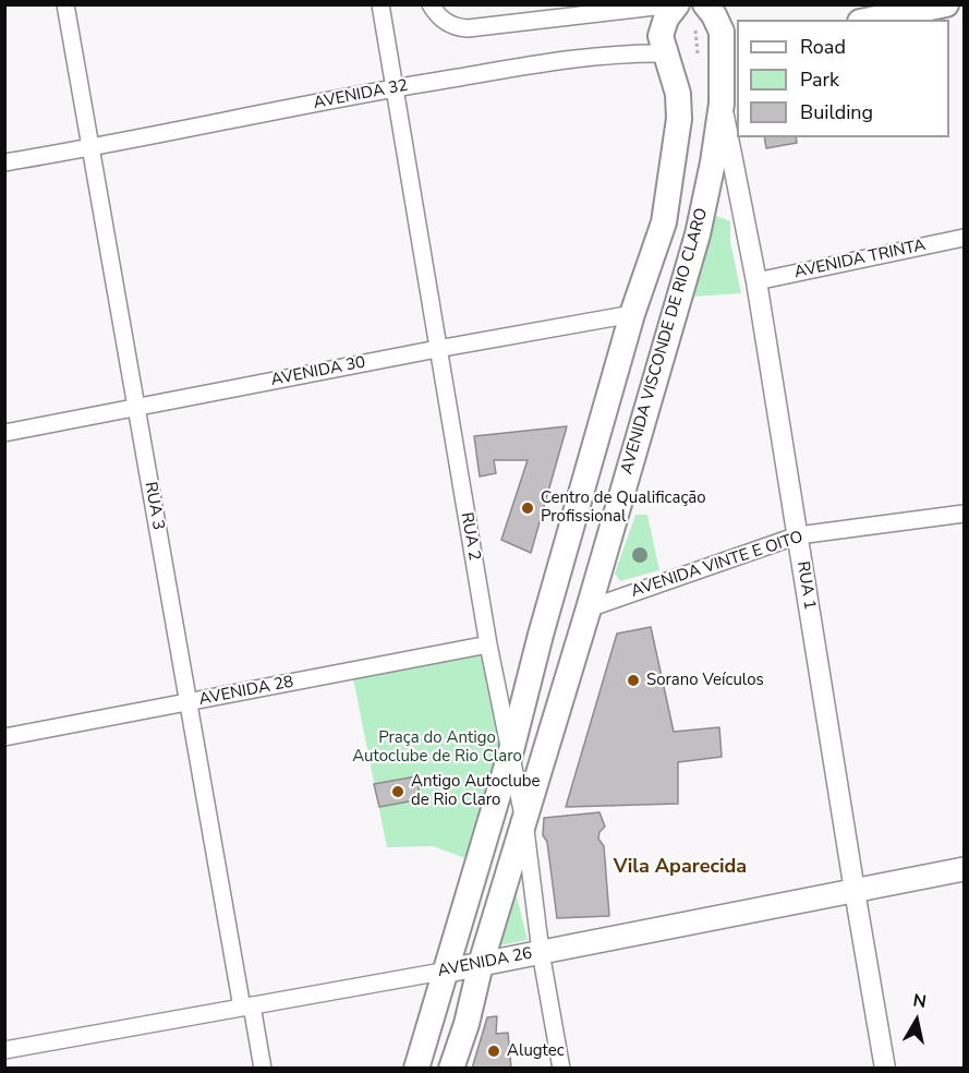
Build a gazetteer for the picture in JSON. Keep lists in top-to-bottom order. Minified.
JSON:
{"streets":{"main road":["AVENIDA VISCONDE DE RIO CLARO","AVENIDA 26"],"street":["AVENIDA 32","AVENIDA TRINTA","AVENIDA 30","RUA 3","RUA 2","AVENIDA VINTE E OITO","RUA 1","AVENIDA 28"]},"crossings":[["AVENIDA 32","AVENIDA VISCONDE DE RIO CLARO"],["AVENIDA 32","RUA 3"],["AVENIDA 32","RUA 2"],["AVENIDA TRINTA","RUA 1"],["AVENIDA VISCONDE DE RIO CLARO","AVENIDA 30"],["AVENIDA VISCONDE DE RIO CLARO","RUA 2"],["AVENIDA VISCONDE DE RIO CLARO","AVENIDA VINTE E OITO"],["AVENIDA VISCONDE DE RIO CLARO","RUA 1"],["AVENIDA VISCONDE DE RIO CLARO","AVENIDA 26"],["AVENIDA 30","RUA 3"],["AVENIDA 30","RUA 2"],["RUA 3","AVENIDA 28"],["RUA 3","AVENIDA 26"],["RUA 2","AVENIDA 28"],["RUA 2","AVENIDA 26"],["AVENIDA VINTE E OITO","RUA 1"],["RUA 1","AVENIDA 26"]],"districts":["Vila Aparecida"],"parks":["Praça do Antigo Autoclube de Rio Claro"],"places":["Centro de Qualificação Profissional","Sorano Veículos","Antigo Autoclube de Rio Claro","Alugtec"],"legend":["Road","Park","Building"],"north":"top"}
